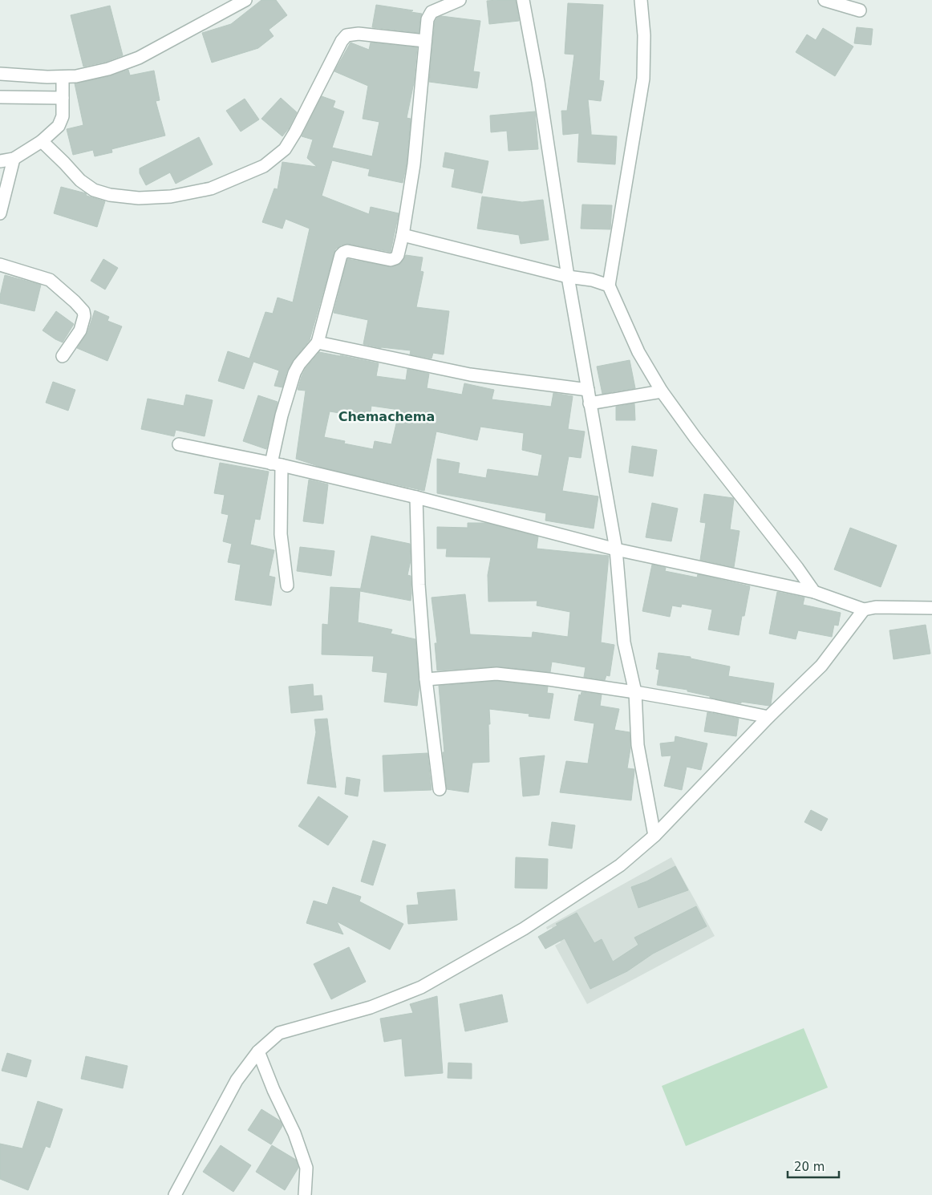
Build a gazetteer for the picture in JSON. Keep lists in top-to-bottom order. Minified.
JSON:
{"districts":["Chemachema"],"scale_bar":"20 m"}
